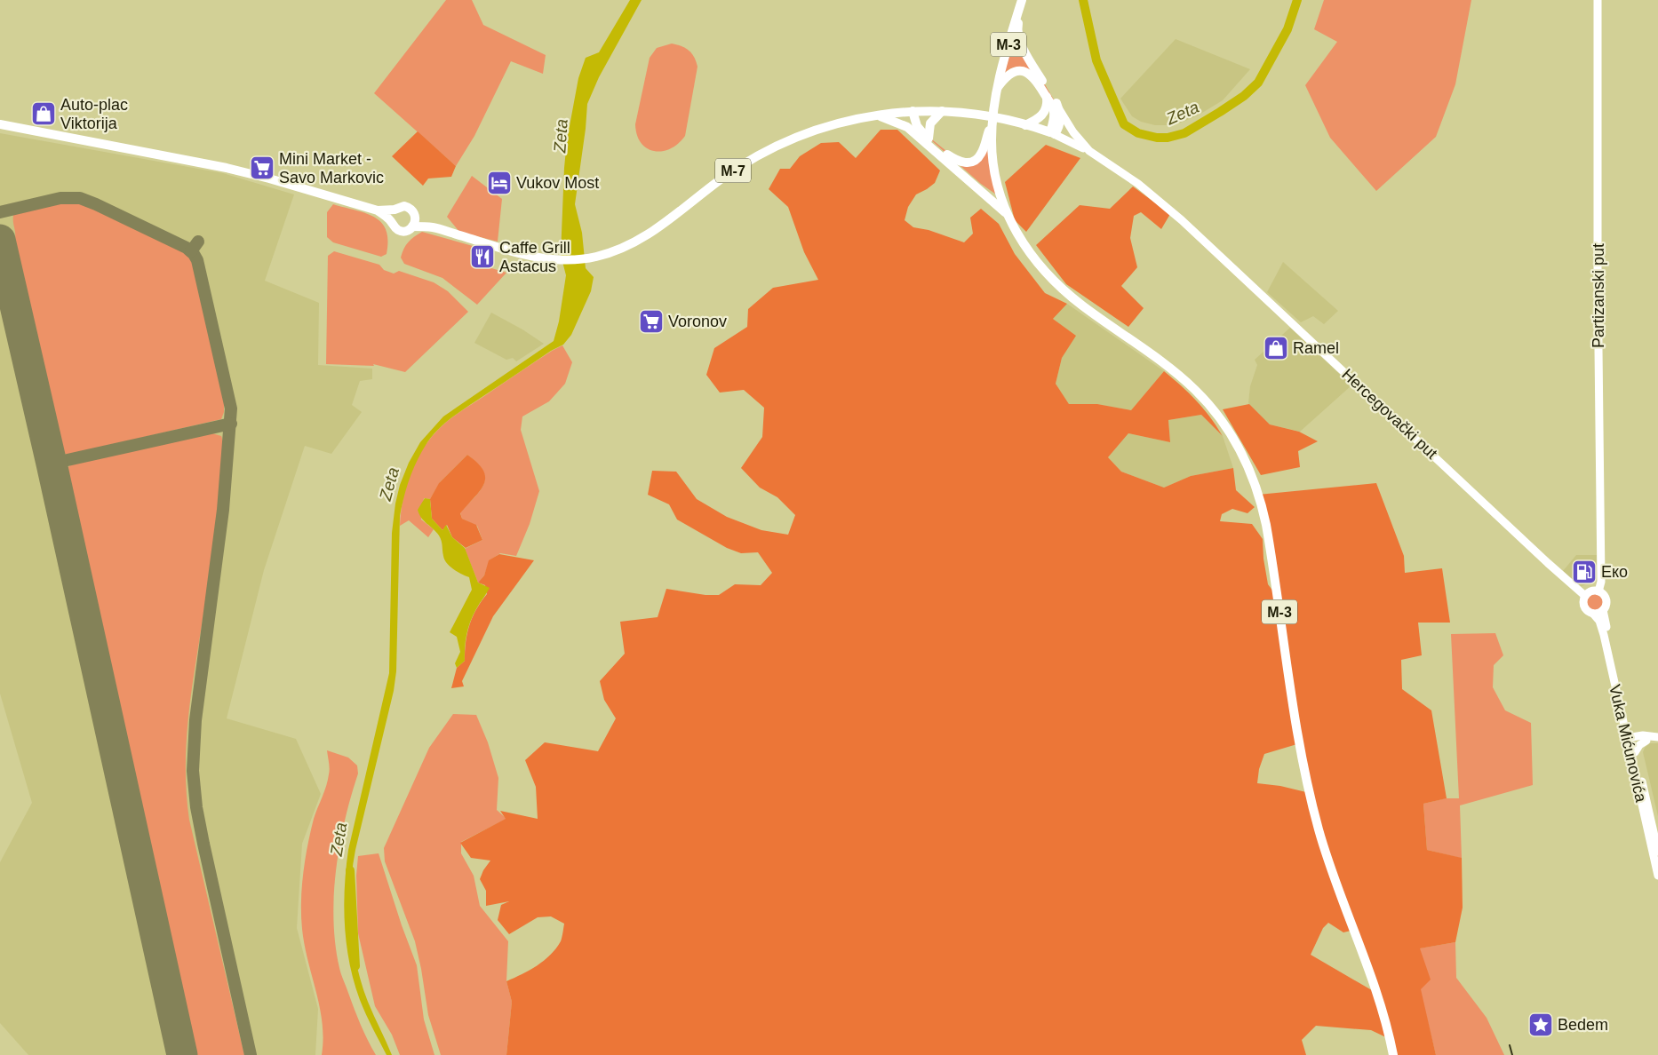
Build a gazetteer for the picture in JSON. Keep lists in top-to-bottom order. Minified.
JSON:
{"streets":{"main road":["M-3","M-7","Partizanski put","Hercegovački put","Vuka Mićunovića"]},"crossings":[["Partizanski put","Hercegovački put"],["Partizanski put","Vuka Mićunovića"],["Hercegovački put","Vuka Mićunovića"]],"water":["Zeta"],"places":{"shop":["Auto-plac Viktorija","Ramel"],"supermarket":["Mini Market - Savo Markovic","Voronov"],"hotel":["Vukov Most"],"restaurant":["Caffe Grill Astacus"],"fuel station":["Еко"],"place":["Bedem"]}}
